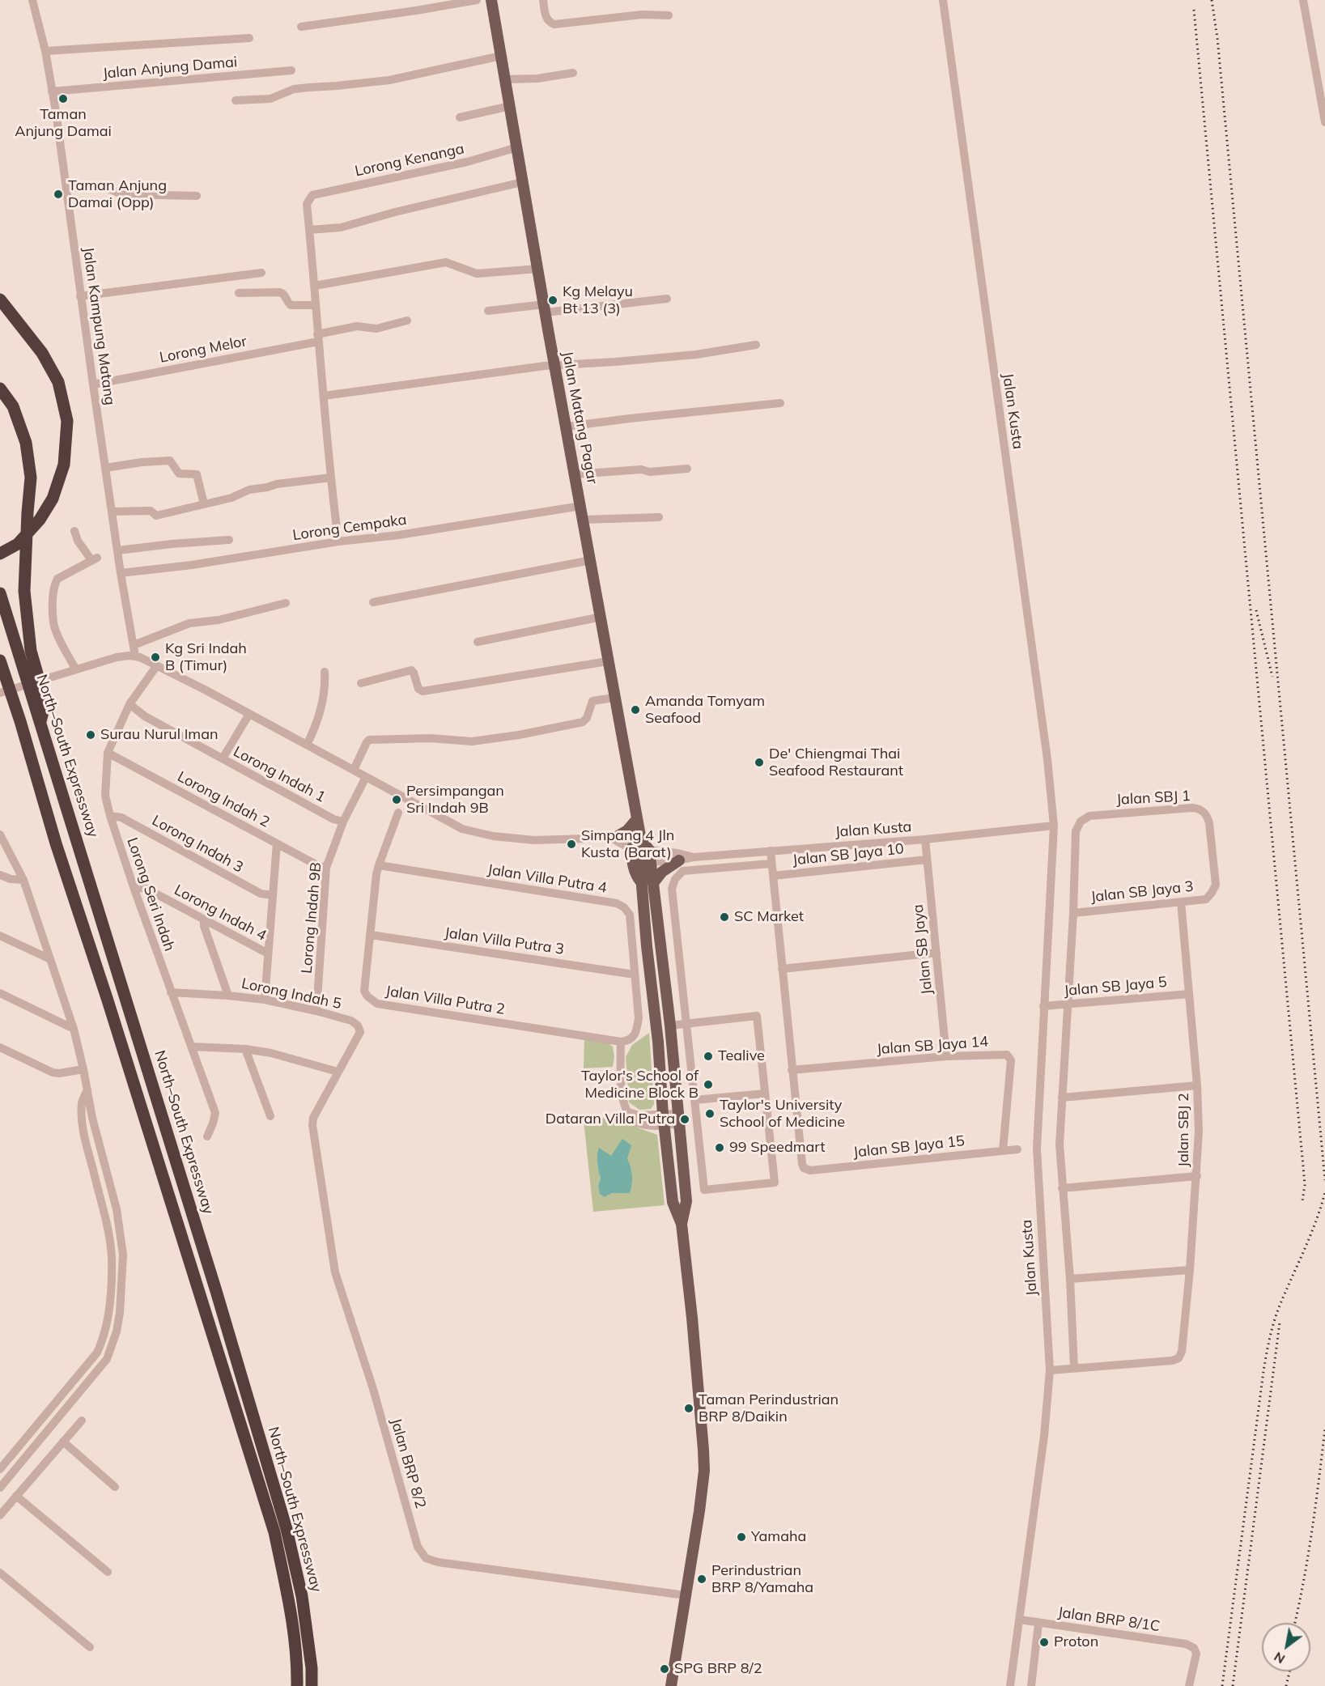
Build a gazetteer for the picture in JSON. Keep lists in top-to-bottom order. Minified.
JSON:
{"streets":{"highway":["North–South Expressway"],"main road":["Jalan Matang Pagar"],"street":["Jalan Anjung Damai","Lorong Kenanga","Jalan Kampung Matang","Lorong Melor","Jalan Kusta","Lorong Cempaka","Lorong Indah 1","Jalan SBJ 1","Lorong Indah 2","Lorong Indah 3","Jalan SB Jaya 10","Jalan Villa Putra 4","Jalan SB Jaya 3","Lorong Seri Indah","Lorong Indah 4","Lorong Indah 9B","Jalan Villa Putra 3","Jalan SB Jaya","Jalan SB Jaya 5","Lorong Indah 5","Jalan Villa Putra 2","Jalan SB Jaya 14","Jalan SBJ 2","Jalan SB Jaya 15","Jalan BRP 8/2","Jalan BRP 8/1C"]},"crossings":[["Jalan Anjung Damai","Jalan Kampung Matang"],["Lorong Kenanga","Jalan Matang Pagar"],["Jalan Kampung Matang","Lorong Melor"],["Jalan Kampung Matang","Lorong Cempaka"],["Jalan Kusta","Jalan Matang Pagar"],["Jalan Kusta","Jalan SB Jaya"],["Jalan Kusta","Jalan SB Jaya 5"],["Jalan Kusta","Jalan BRP 8/1C"],["Jalan Matang Pagar","Lorong Cempaka"],["Lorong Indah 1","Lorong Seri Indah"],["Lorong Indah 1","Lorong Indah 9B"],["Jalan SBJ 1","Jalan SB Jaya 3"],["Lorong Indah 2","Lorong Seri Indah"],["Lorong Indah 2","Lorong Indah 9B"],["Lorong Indah 3","Lorong Seri Indah"],["Jalan SB Jaya 10","Jalan SB Jaya"],["Jalan Villa Putra 4","Jalan Villa Putra 3"],["Jalan Villa Putra 4","Jalan Villa Putra 2"],["Jalan SB Jaya 3","Jalan SBJ 2"],["Lorong Seri Indah","Lorong Indah 4"],["Lorong Seri Indah","Lorong Indah 5"],["Lorong Indah 9B","Lorong Indah 5"],["Jalan Villa Putra 3","Jalan Villa Putra 2"],["Jalan SB Jaya","Jalan SB Jaya 14"],["Jalan SB Jaya 5","Jalan SBJ 2"],["Lorong Indah 5","Jalan BRP 8/2"],["Jalan SB Jaya 14","Jalan SB Jaya 15"]],"places":["Taman Anjung Damai","Taman Anjung Damai (Opp)","Kg Melayu Bt 13 (3)","Kg Sri Indah B (Timur)","Amanda Tomyam Seafood","Surau Nurul Iman","De' Chiengmai Thai Seafood Restaurant","Persimpangan Sri Indah 9B","Simpang 4 Jln Kusta (Barat)","SC Market","Tealive","Taylor's School of Medicine Block B","Taylor's University School of Medicine","Dataran Villa Putra","99 Speedmart","Taman Perindustrian BRP 8/Daikin","Yamaha","Perindustrian BRP 8/Yamaha","Proton","SPG BRP 8/2"],"north":"bottom left"}
